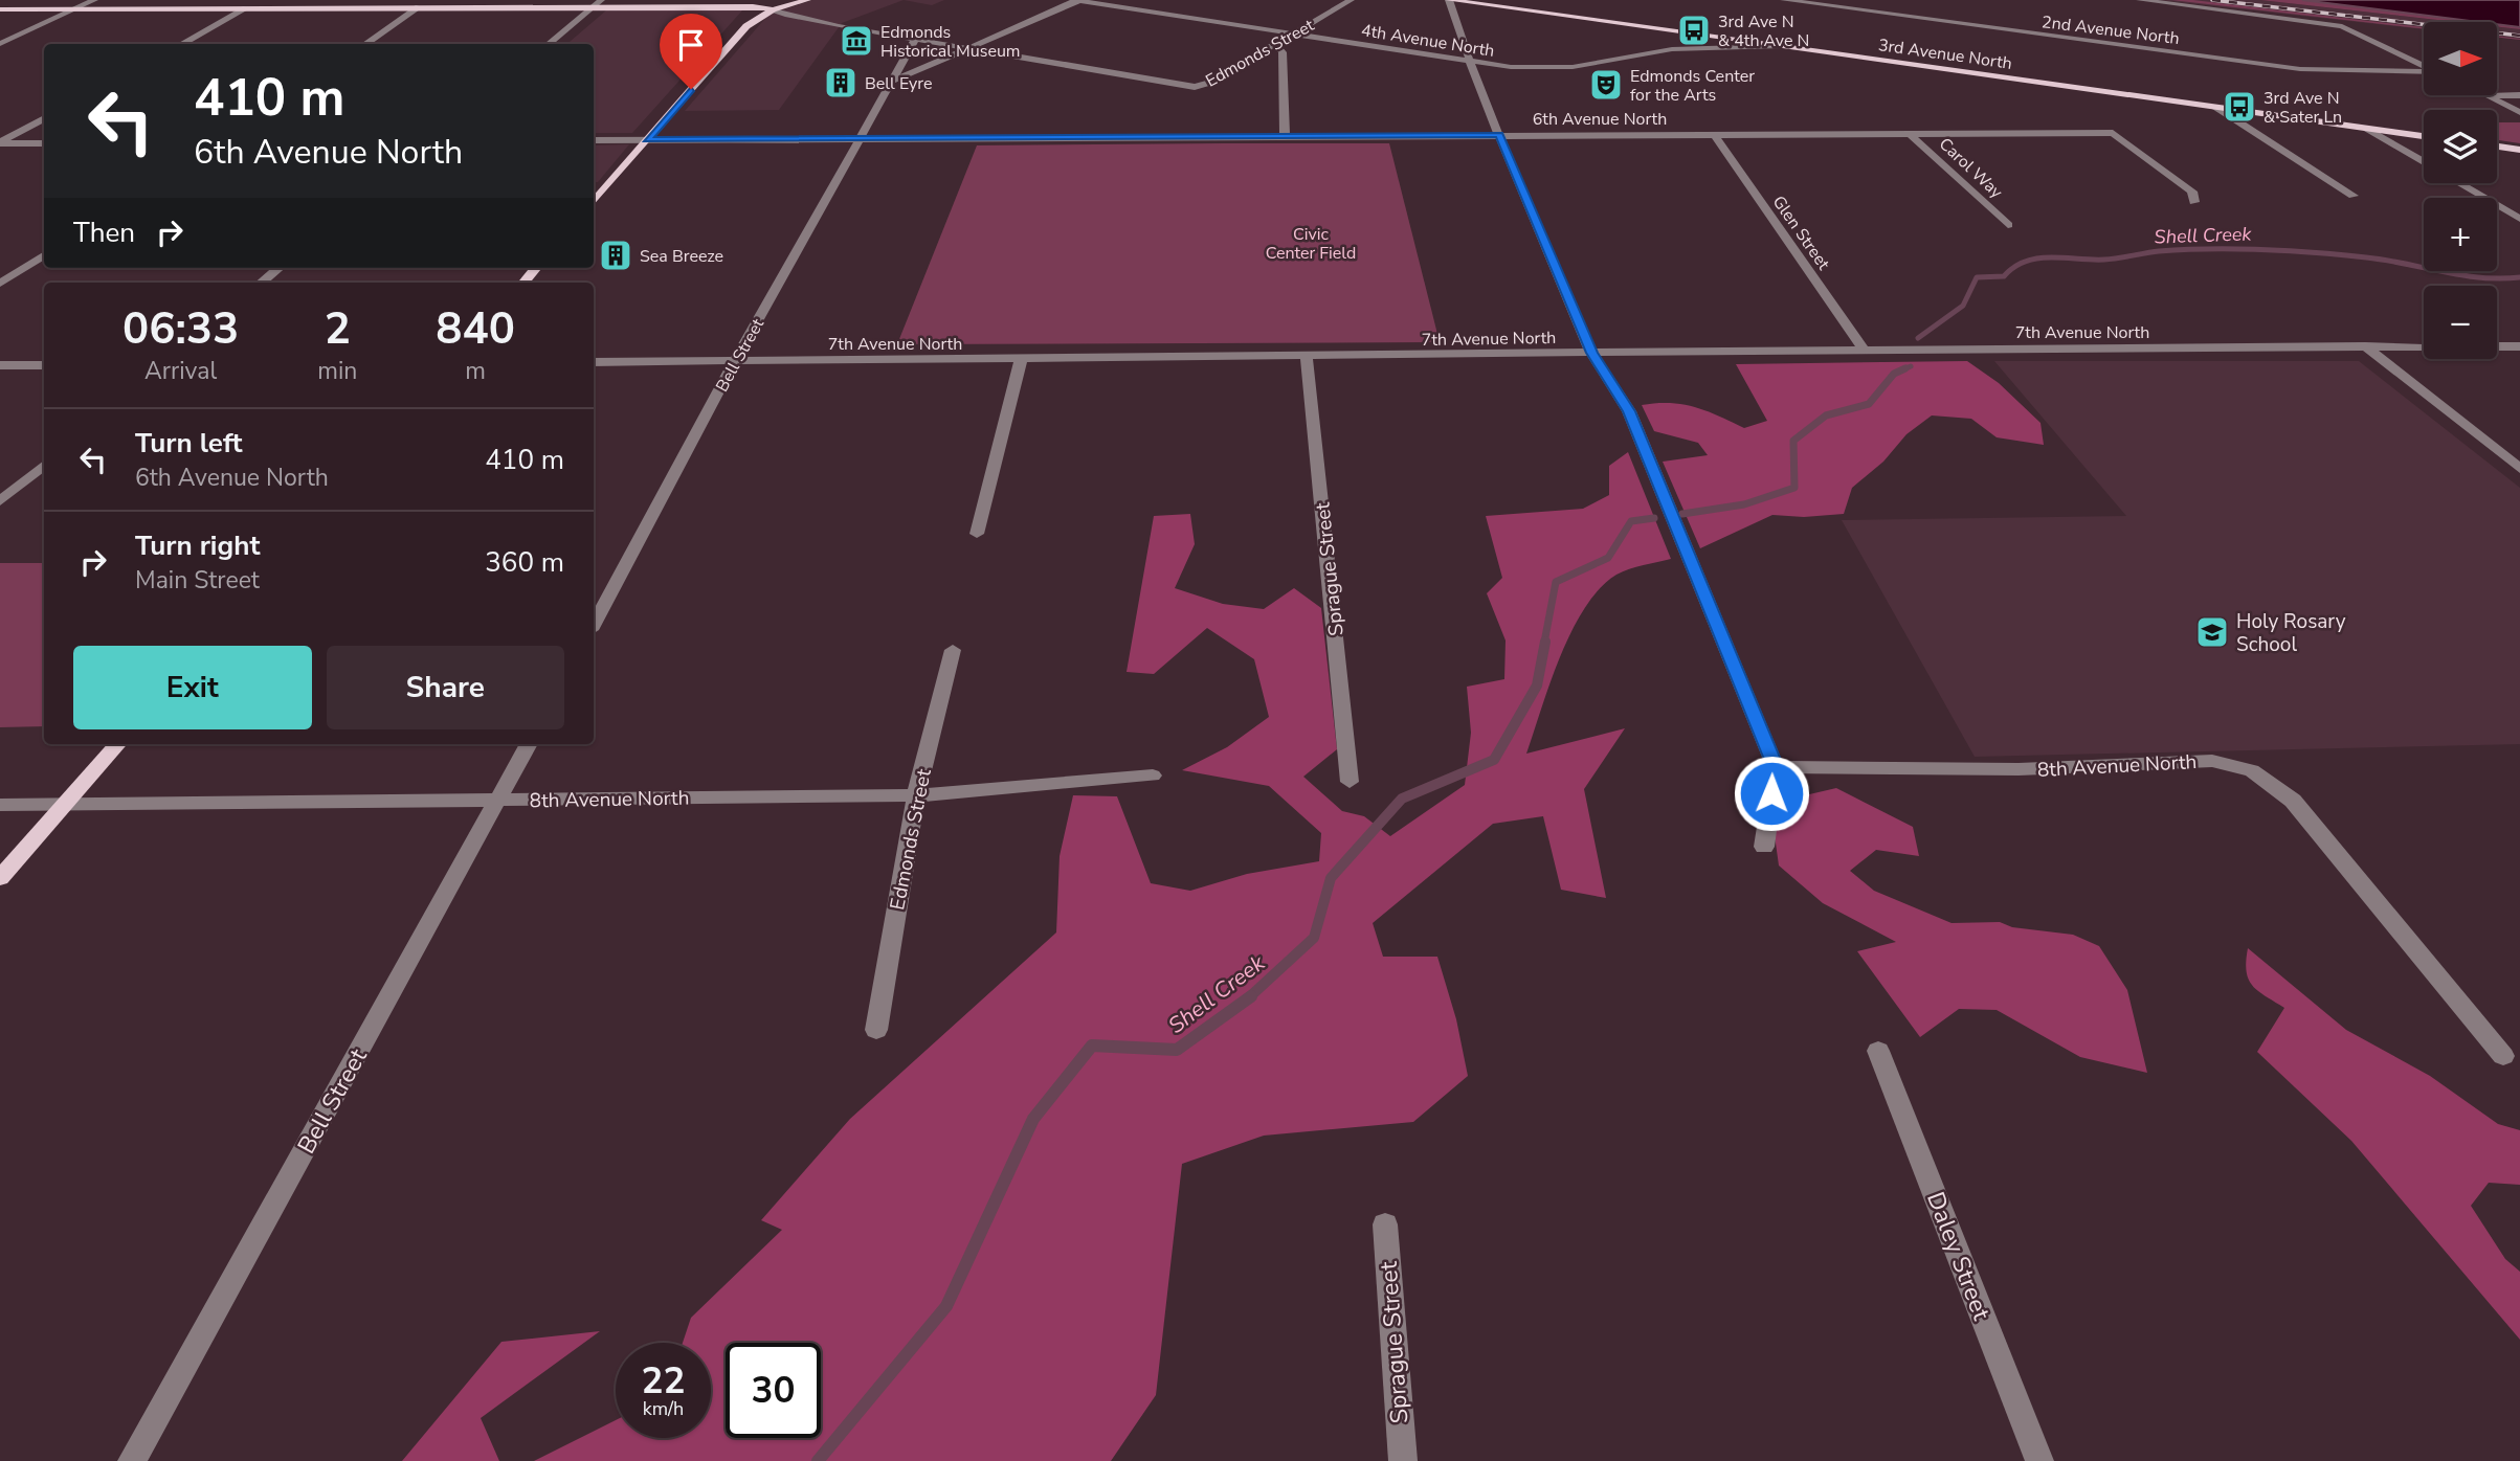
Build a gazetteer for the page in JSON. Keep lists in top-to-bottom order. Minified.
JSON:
{"streets":{"main road":["3rd Avenue North"],"street":["2nd Avenue North","4th Avenue North","Edmonds Street","6th Avenue North","Carol Way","Glen Street","7th Avenue North","Bell Street","Sprague Street","8th Avenue North","Daley Street"]},"crossings":[["4th Avenue North","Edmonds Street"],["4th Avenue North","3rd Avenue North"],["Edmonds Street","Bell Street"],["Edmonds Street","8th Avenue North"],["6th Avenue North","Carol Way"],["6th Avenue North","Glen Street"],["6th Avenue North","Bell Street"],["Glen Street","7th Avenue North"],["7th Avenue North","Bell Street"],["7th Avenue North","Sprague Street"],["Bell Street","8th Avenue North"]],"water":["Shell Creek"],"parks":["Civic Center Field"],"places":{"bus stop":["3rd Ave N & 4th Ave N","3rd Ave N & Sater Ln"],"museum":["Edmonds Historical Museum"],"building":["Bell Eyre","Sea Breeze"],"theatre":["Edmonds Center for the Arts"],"school or university":["Holy Rosary School"]},"north":"right","page":{"map_buttons":["+","−"],"turn":["410 m","6th Avenue North"],"then":"Then","eta":["06:33","Arrival","2","min","840","m"],"list":[{"name":"Turn left","note":"6th Avenue North","value":"410 m"},{"name":"Turn right","note":"Main Street","value":"360 m"}],"buttons":["Exit","Share"],"speed":"22 km/h","limit":"30"}}
